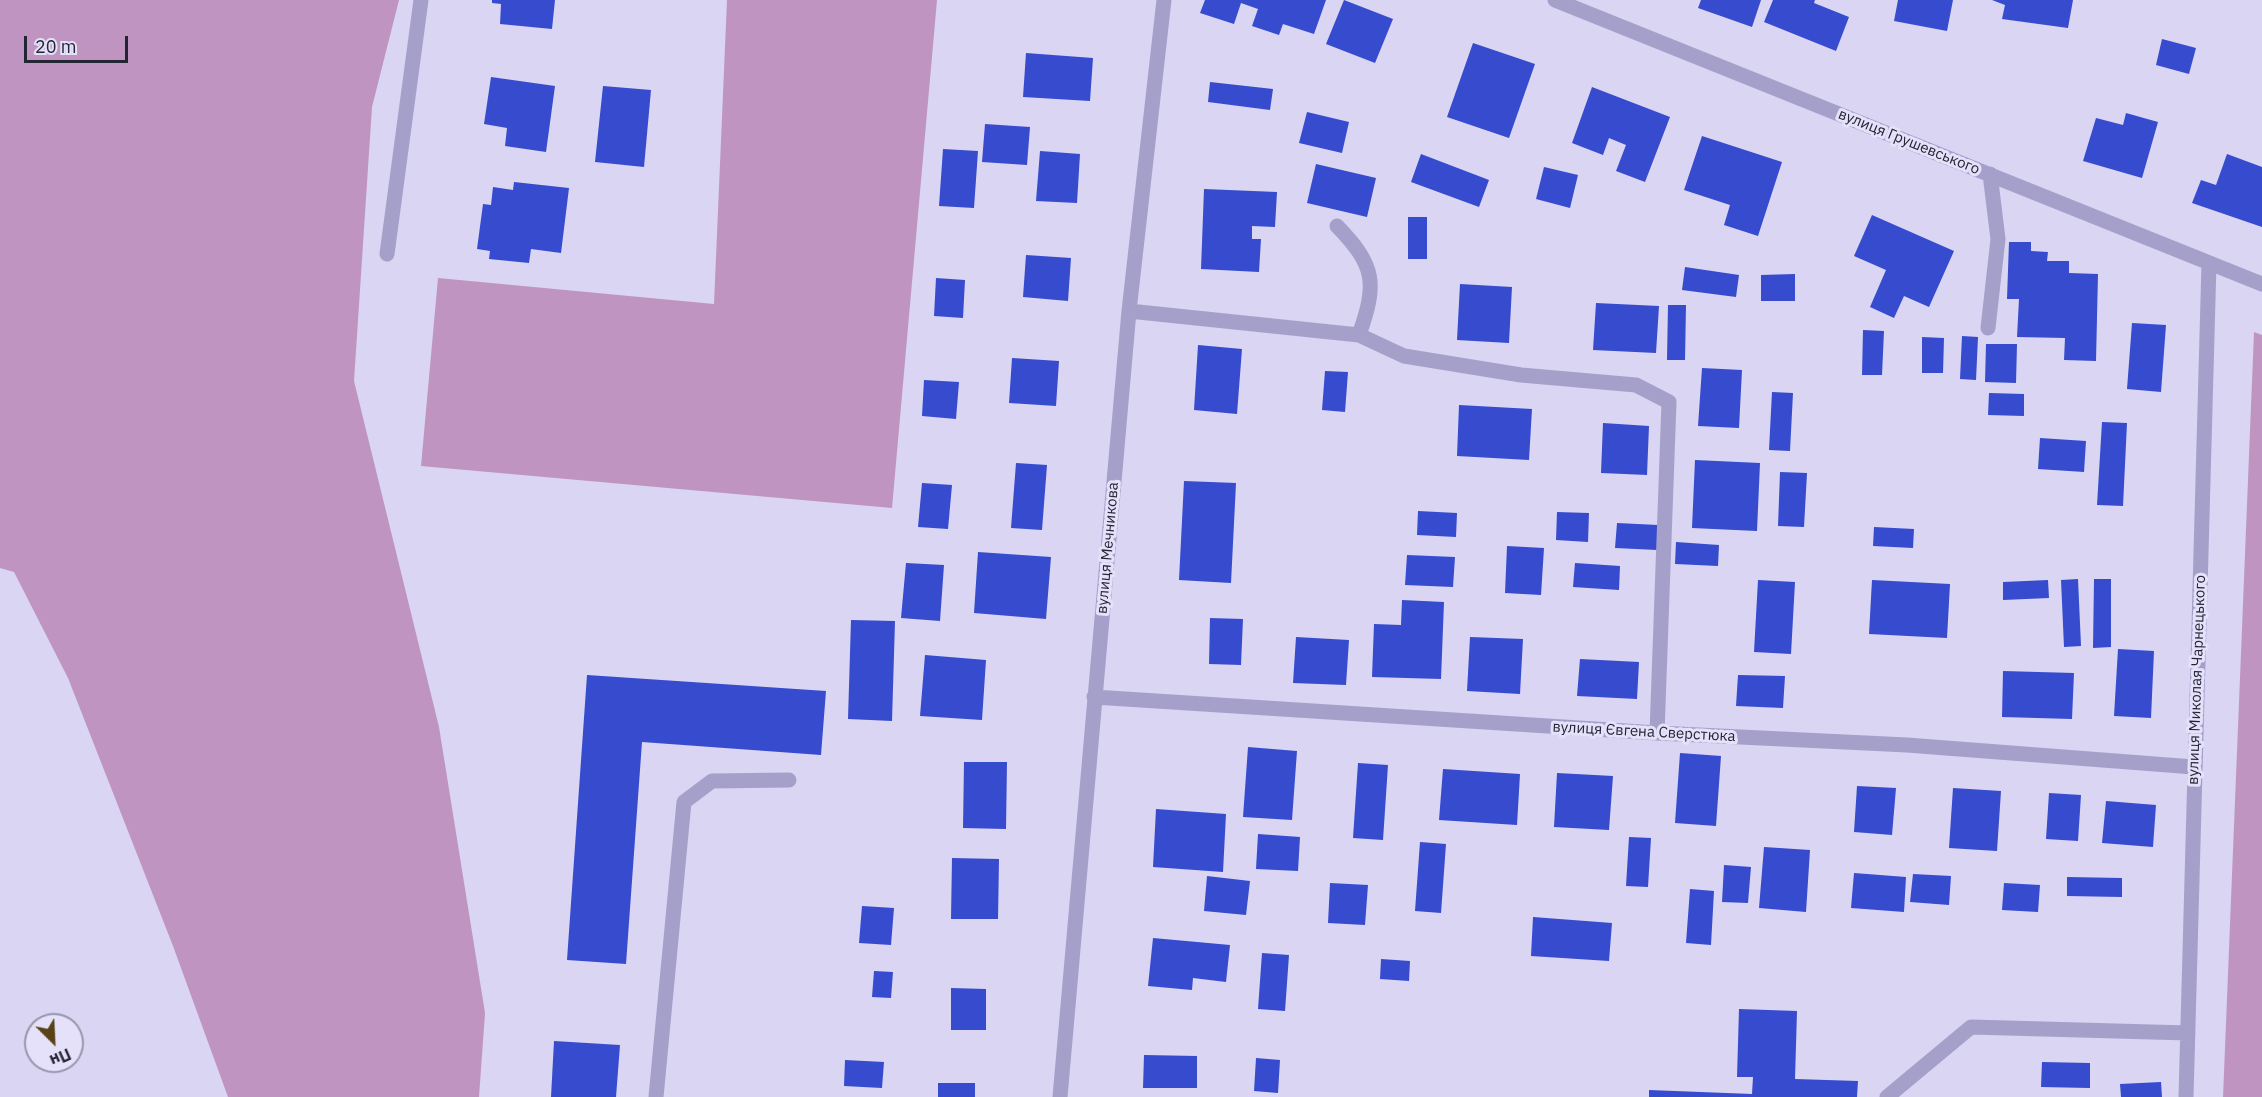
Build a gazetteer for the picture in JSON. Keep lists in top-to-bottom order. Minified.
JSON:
{"streets":{"street":["вулиця Грушевського","вулиця Мечникова","вулиця Миколая Чарнецького","вулиця Євгена Сверстюка"]},"crossings":[["вулиця Грушевського","вулиця Миколая Чарнецького"],["вулиця Мечникова","вулиця Євгена Сверстюка"],["вулиця Миколая Чарнецького","вулиця Євгена Сверстюка"]],"scale_bar":"20 m","north":"bottom right"}
